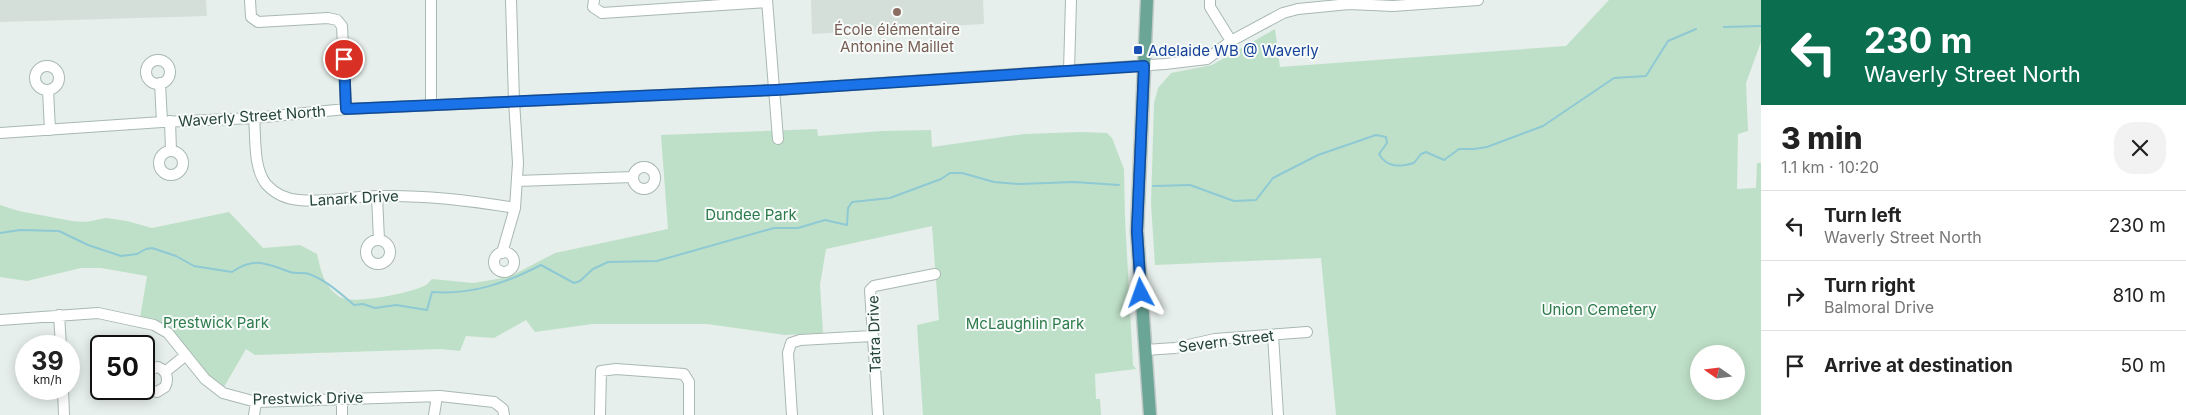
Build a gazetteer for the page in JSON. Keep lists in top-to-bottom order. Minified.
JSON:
{"streets":{"street":["Waverly Street North","Lanark Drive","Tatra Drive","Severn Street","Prestwick Drive"]},"crossings":[["Waverly Street North","Lanark Drive"]],"parks":["Dundee Park","Union Cemetery","Prestwick Park","McLaughlin Park"],"places":{"other":["École élémentaire Antonine Maillet"],"transit":["Adelaide WB @ Waverly"]},"north":"left","page":{"turn":["230 m","Waverly Street North"],"heading":["3 min","1.1 km · 10:20"],"list":[{"name":"Turn left","note":"Waverly Street North","value":"230 m"},{"name":"Turn right","note":"Balmoral Drive","value":"810 m"},{"name":"Arrive at destination","value":"50 m"}],"speed":"39 km/h","limit":"50"}}
